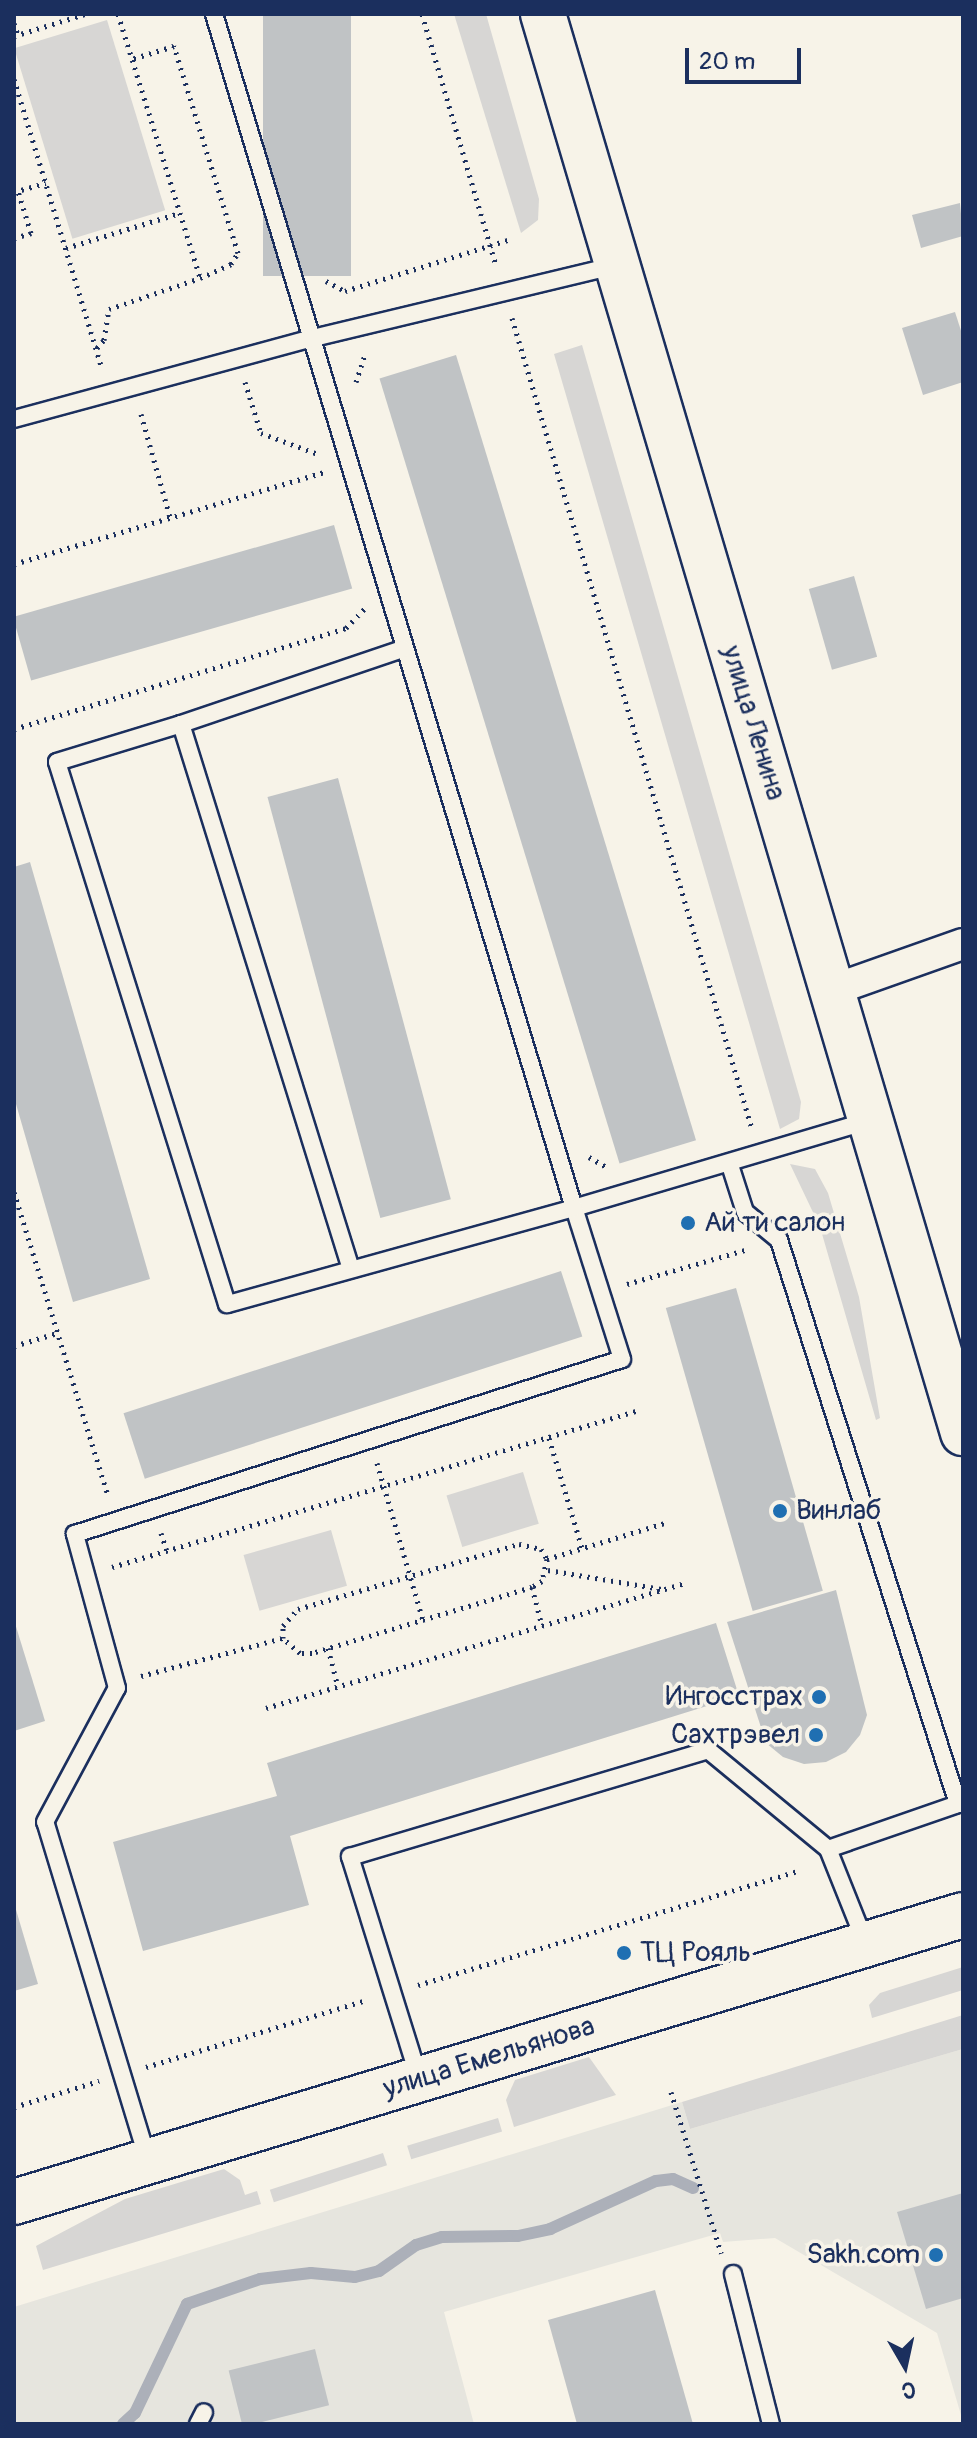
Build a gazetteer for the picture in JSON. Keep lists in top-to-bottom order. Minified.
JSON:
{"streets":{"main road":["улица Ленина","улица Емельянова"]},"places":["Ай ти салон","Винлаб","Ингосстрах","Сахтрэвел","ТЦ Рояль","Sakh.com"],"scale_bar":"20 m","north":"bottom"}
